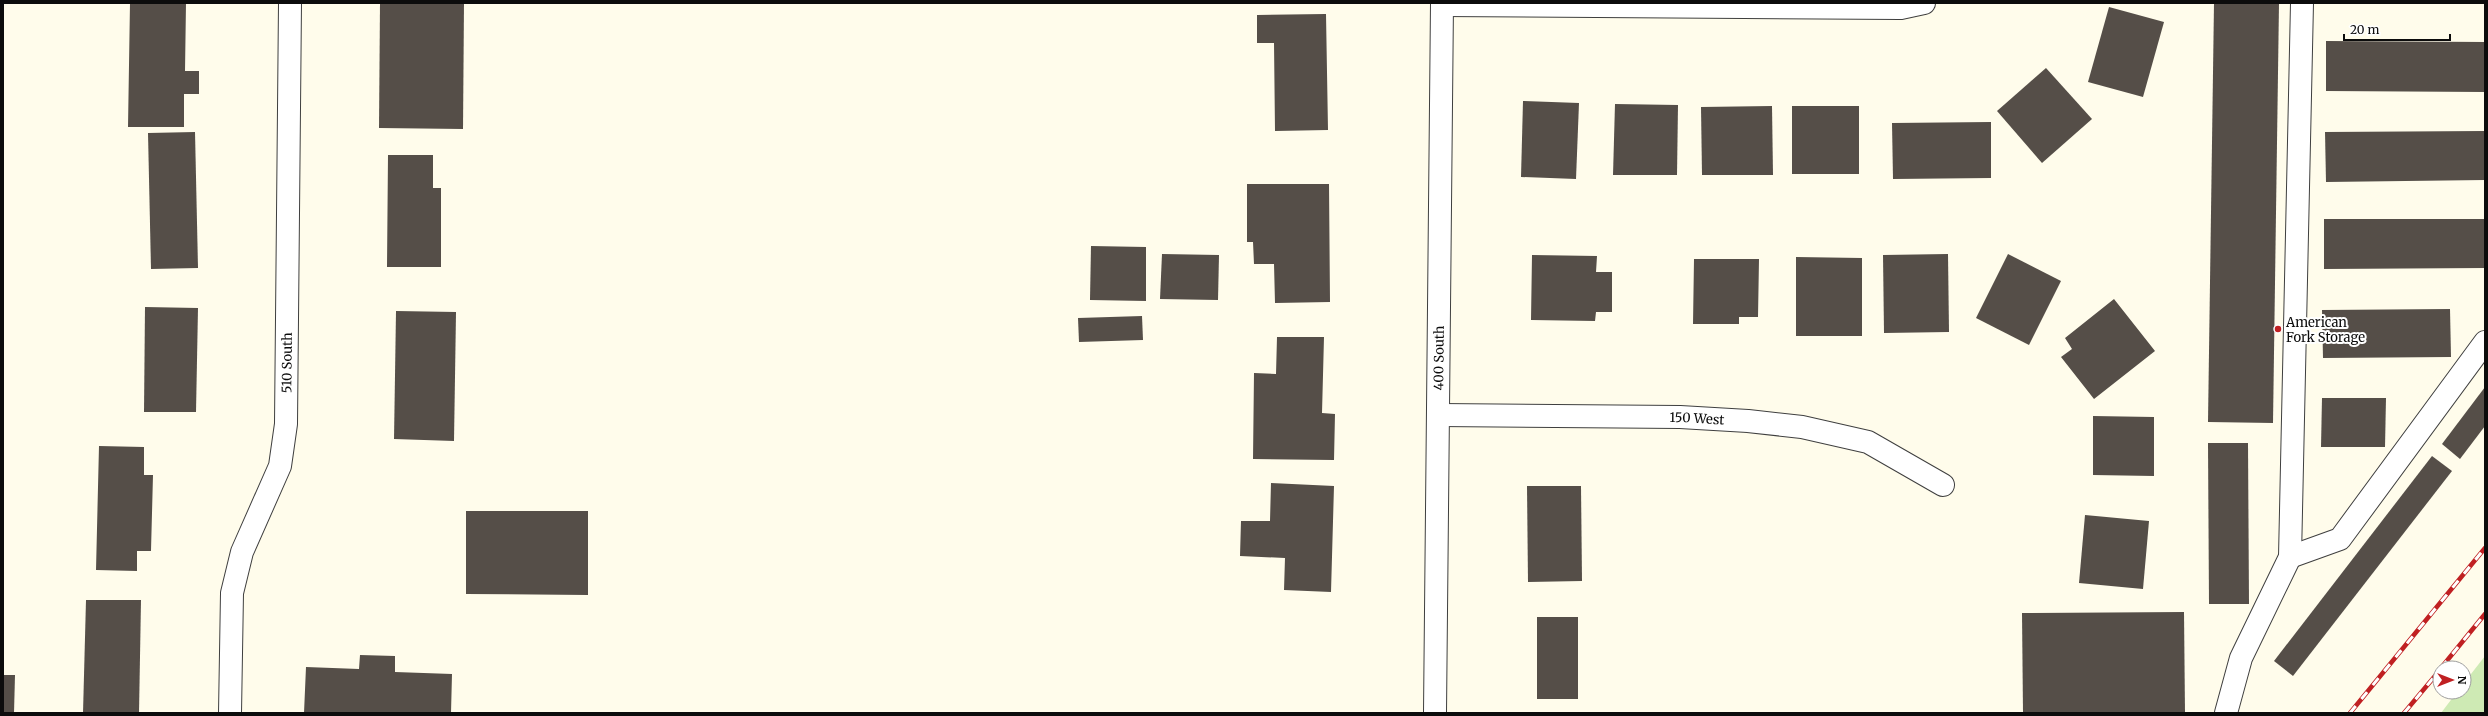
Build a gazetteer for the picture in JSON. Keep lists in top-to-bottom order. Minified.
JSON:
{"streets":{"street":["400 South","510 South","150 West"]},"crossings":[["400 South","150 West"]],"places":["American Fork Storage"],"scale_bar":"20 m","north":"right"}
